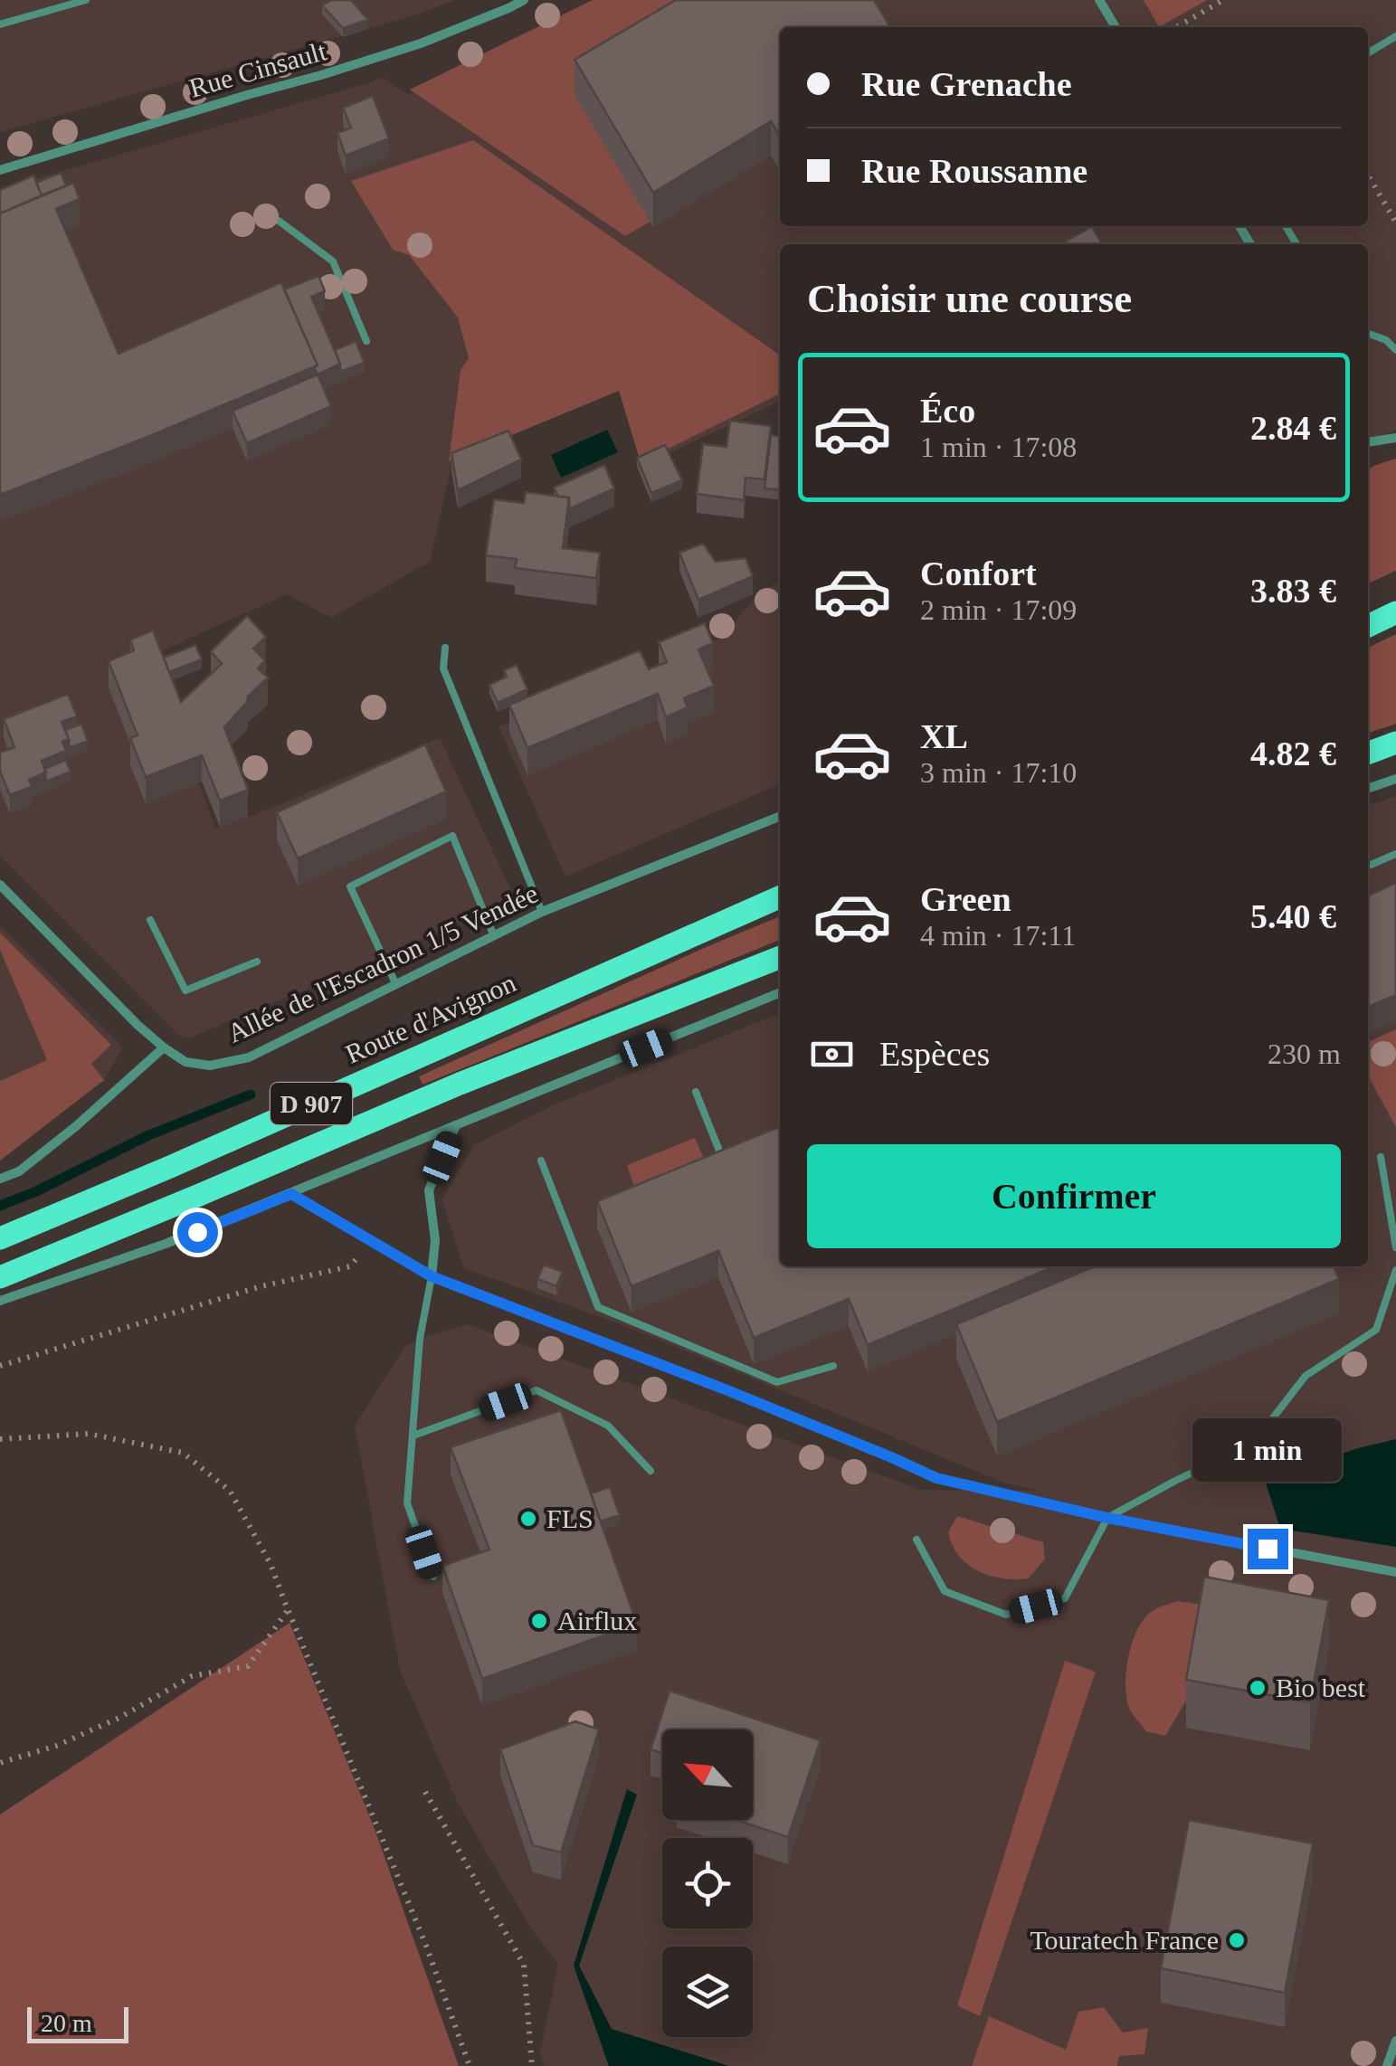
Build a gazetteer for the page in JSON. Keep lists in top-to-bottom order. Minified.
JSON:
{"streets":{"main road":["Route d'Avignon","D 907"],"street":["Rue Cinsault","Allée de l'Escadron 1/5 Vendée"]},"places":["FLS","Airflux","Bio best","Touratech France"],"scale_bar":"20 m","north":"top left","page":{"banner":["Rue Grenache","Rue Roussanne"],"heading":"Choisir une course","list":[{"name":"Éco","note":"1 min · 17:08","value":"2.84 €"},{"name":"Confort","note":"2 min · 17:09","value":"3.83 €"},{"name":"XL","note":"3 min · 17:10","value":"4.82 €"},{"name":"Green","note":"4 min · 17:11","value":"5.40 €"}],"pay":["Espèces","230 m"],"buttons":"Confirmer","bubble":"1 min","scale":"20 m"}}
